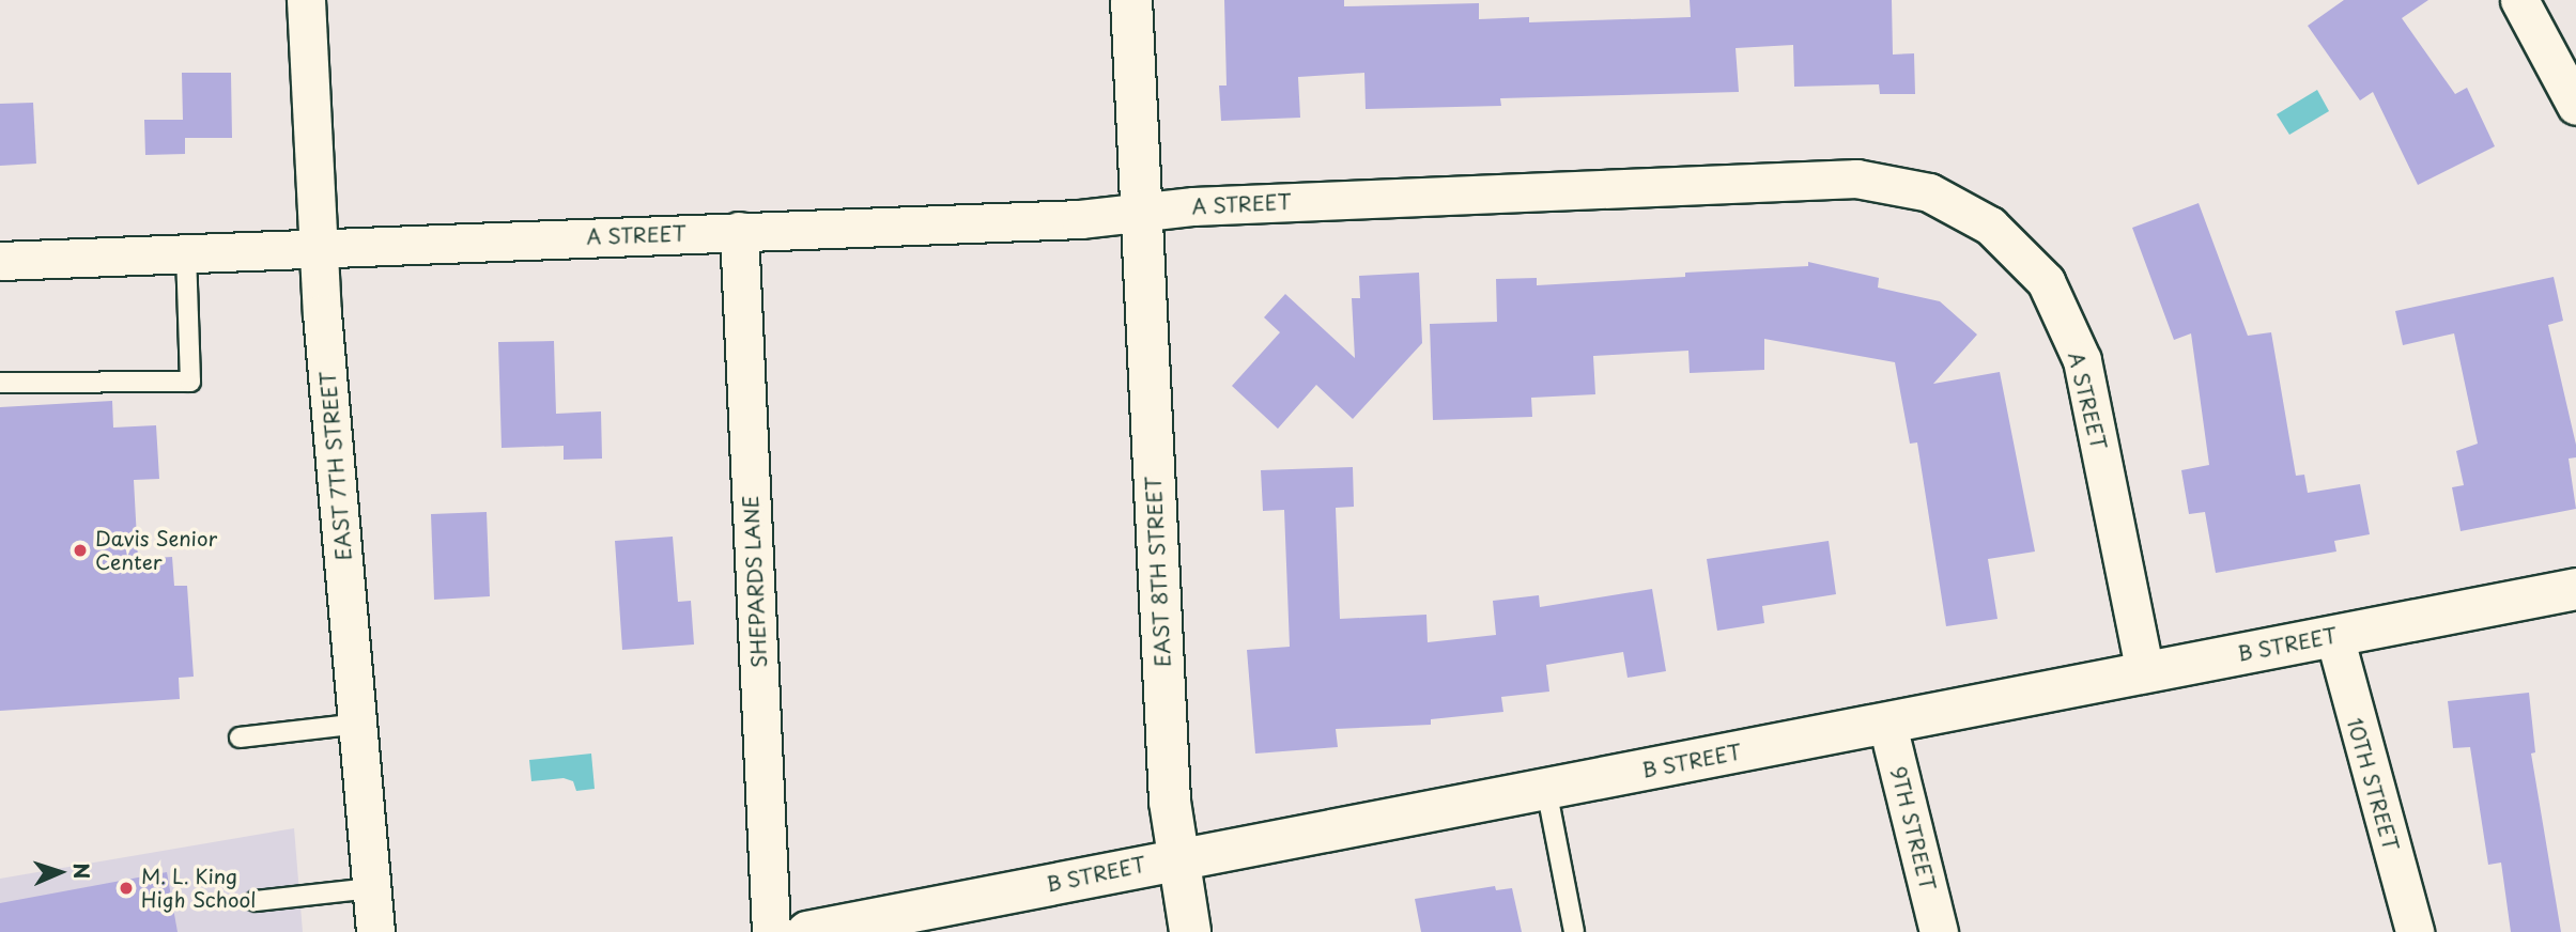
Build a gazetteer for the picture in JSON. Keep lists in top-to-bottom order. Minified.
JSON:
{"streets":{"street":["A STREET","EAST 7TH STREET","EAST 8TH STREET","SHEPARDS LANE","B STREET","10TH STREET","9TH STREET"]},"crossings":[["A STREET","EAST 7TH STREET"],["A STREET","EAST 8TH STREET"],["A STREET","SHEPARDS LANE"],["A STREET","B STREET"],["EAST 8TH STREET","B STREET"],["B STREET","10TH STREET"],["B STREET","9TH STREET"]],"places":["Davis Senior Center","M. L. King High School"],"north":"right"}
